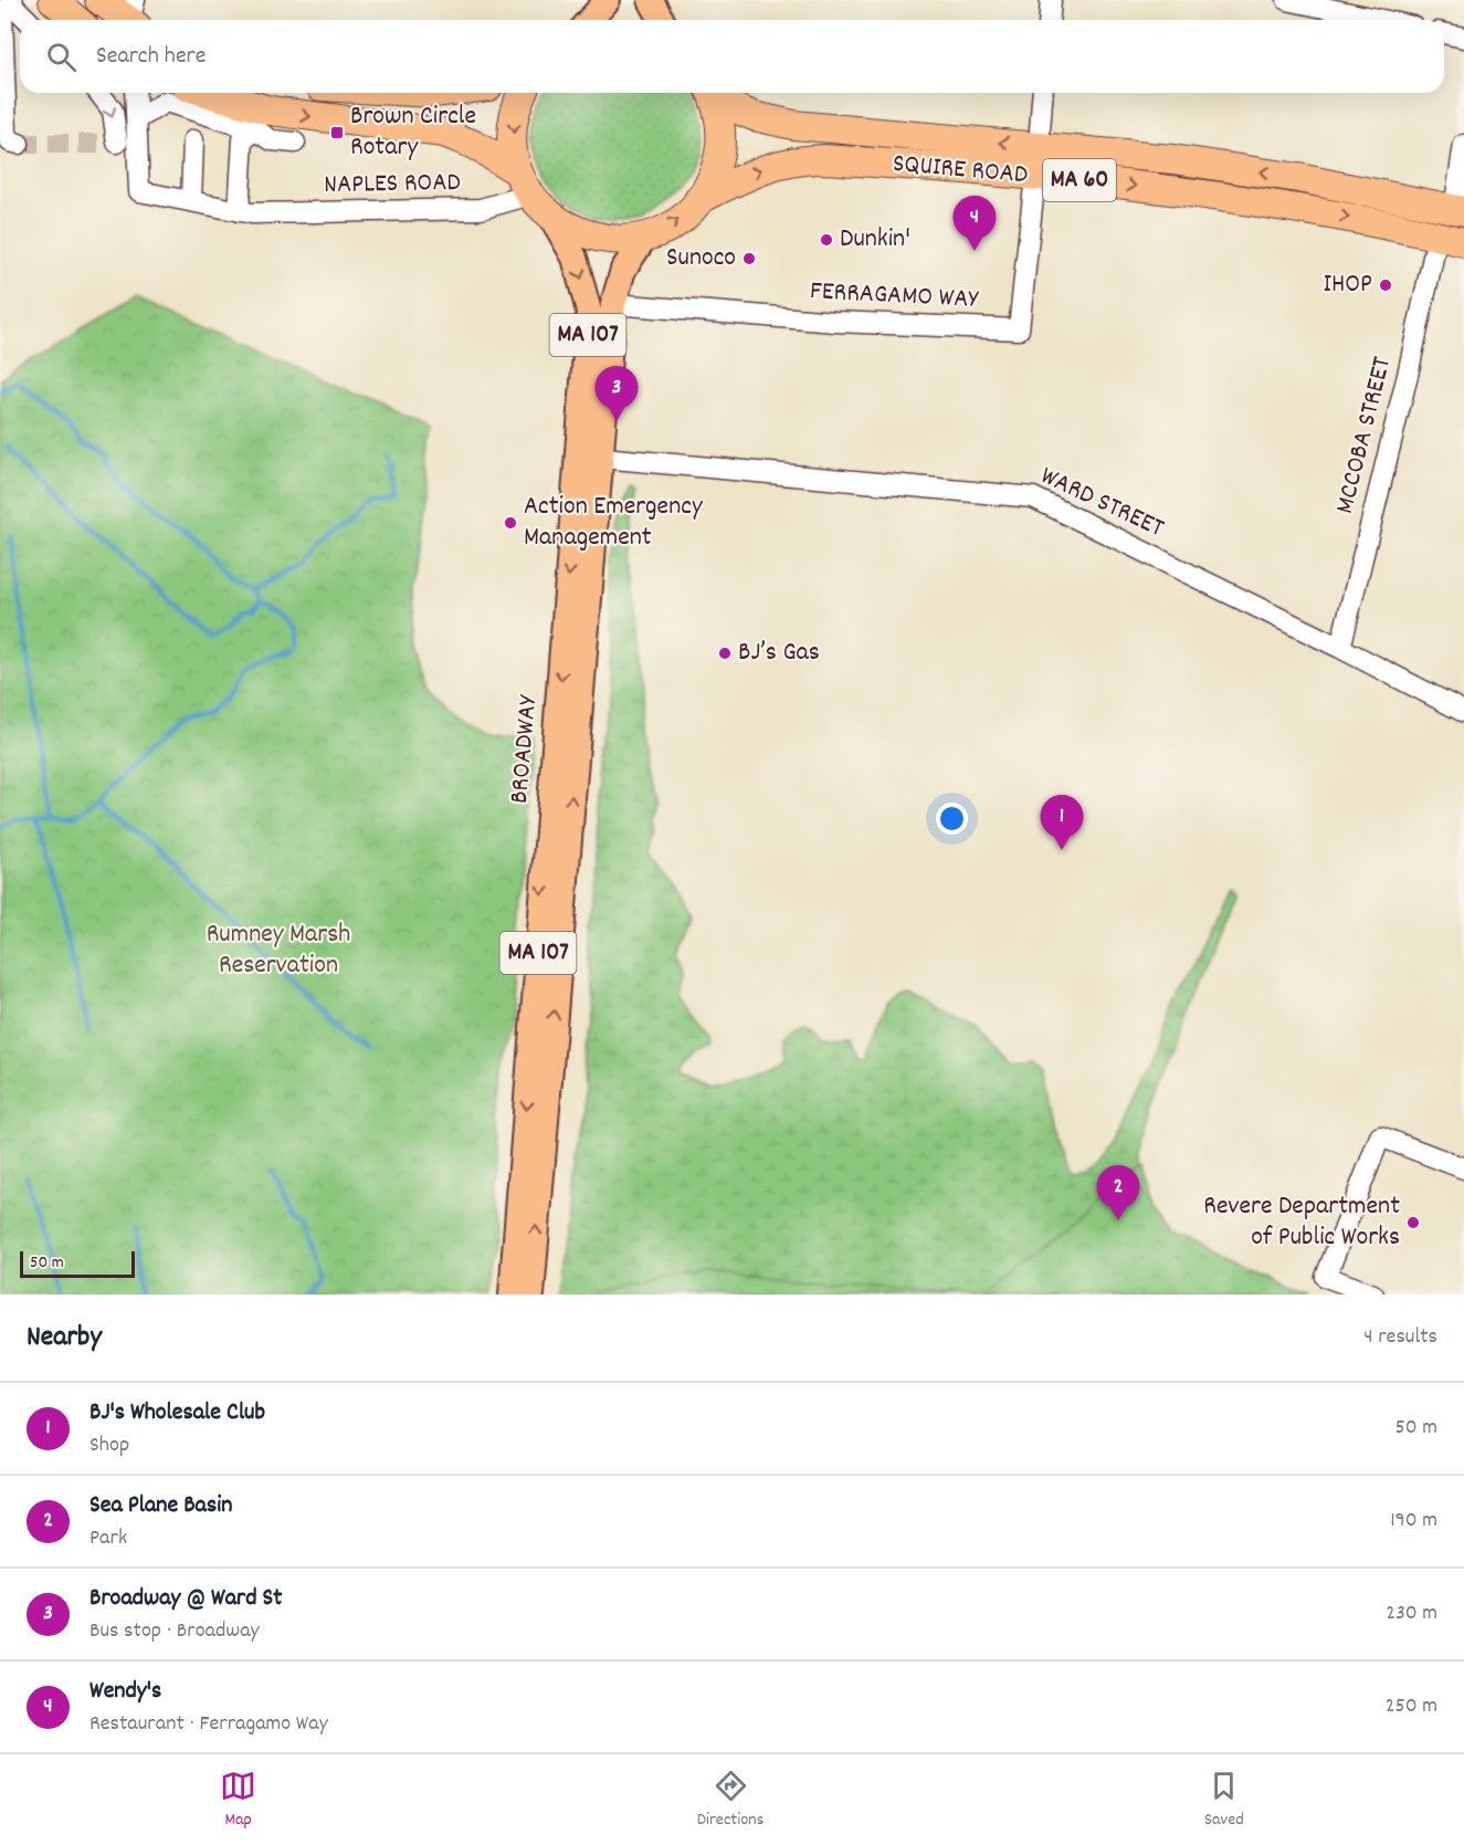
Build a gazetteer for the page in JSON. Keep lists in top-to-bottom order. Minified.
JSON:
{"streets":{"highway":["SQUIRE ROAD","MA 60"],"main road":["MA 107","BROADWAY"],"street":["NAPLES ROAD","FERRAGAMO WAY","MCCOBA STREET","WARD STREET"]},"crossings":[["SQUIRE ROAD","MA 60"],["SQUIRE ROAD","FERRAGAMO WAY"],["SQUIRE ROAD","MCCOBA STREET"],["MA 60","NAPLES ROAD"],["MA 60","BROADWAY"],["FERRAGAMO WAY","BROADWAY"],["MCCOBA STREET","WARD STREET"],["WARD STREET","BROADWAY"]],"parks":["Rumney Marsh Reservation"],"places":{"transit":["Brown Circle Rotary"],"other":["Dunkin'","Sunoco","IHOP","Action Emergency Management","BJ’s Gas","Revere Department of Public Works"]},"scale_bar":"50 m","page":{"search":"Search here","pins":["4","3","1","2"],"scale":"50 m","heading":["Nearby","4 results"],"list":[{"mark":"1","name":"BJ's Wholesale Club","note":"Shop","value":"50 m"},{"mark":"2","name":"Sea Plane Basin","note":"Park","value":"190 m"},{"mark":"3","name":"Broadway @ Ward St","note":"Bus stop · Broadway","value":"230 m"},{"mark":"4","name":"Wendy's","note":"Restaurant · Ferragamo Way","value":"250 m"}],"nav":["Map","Directions","Saved"]}}
